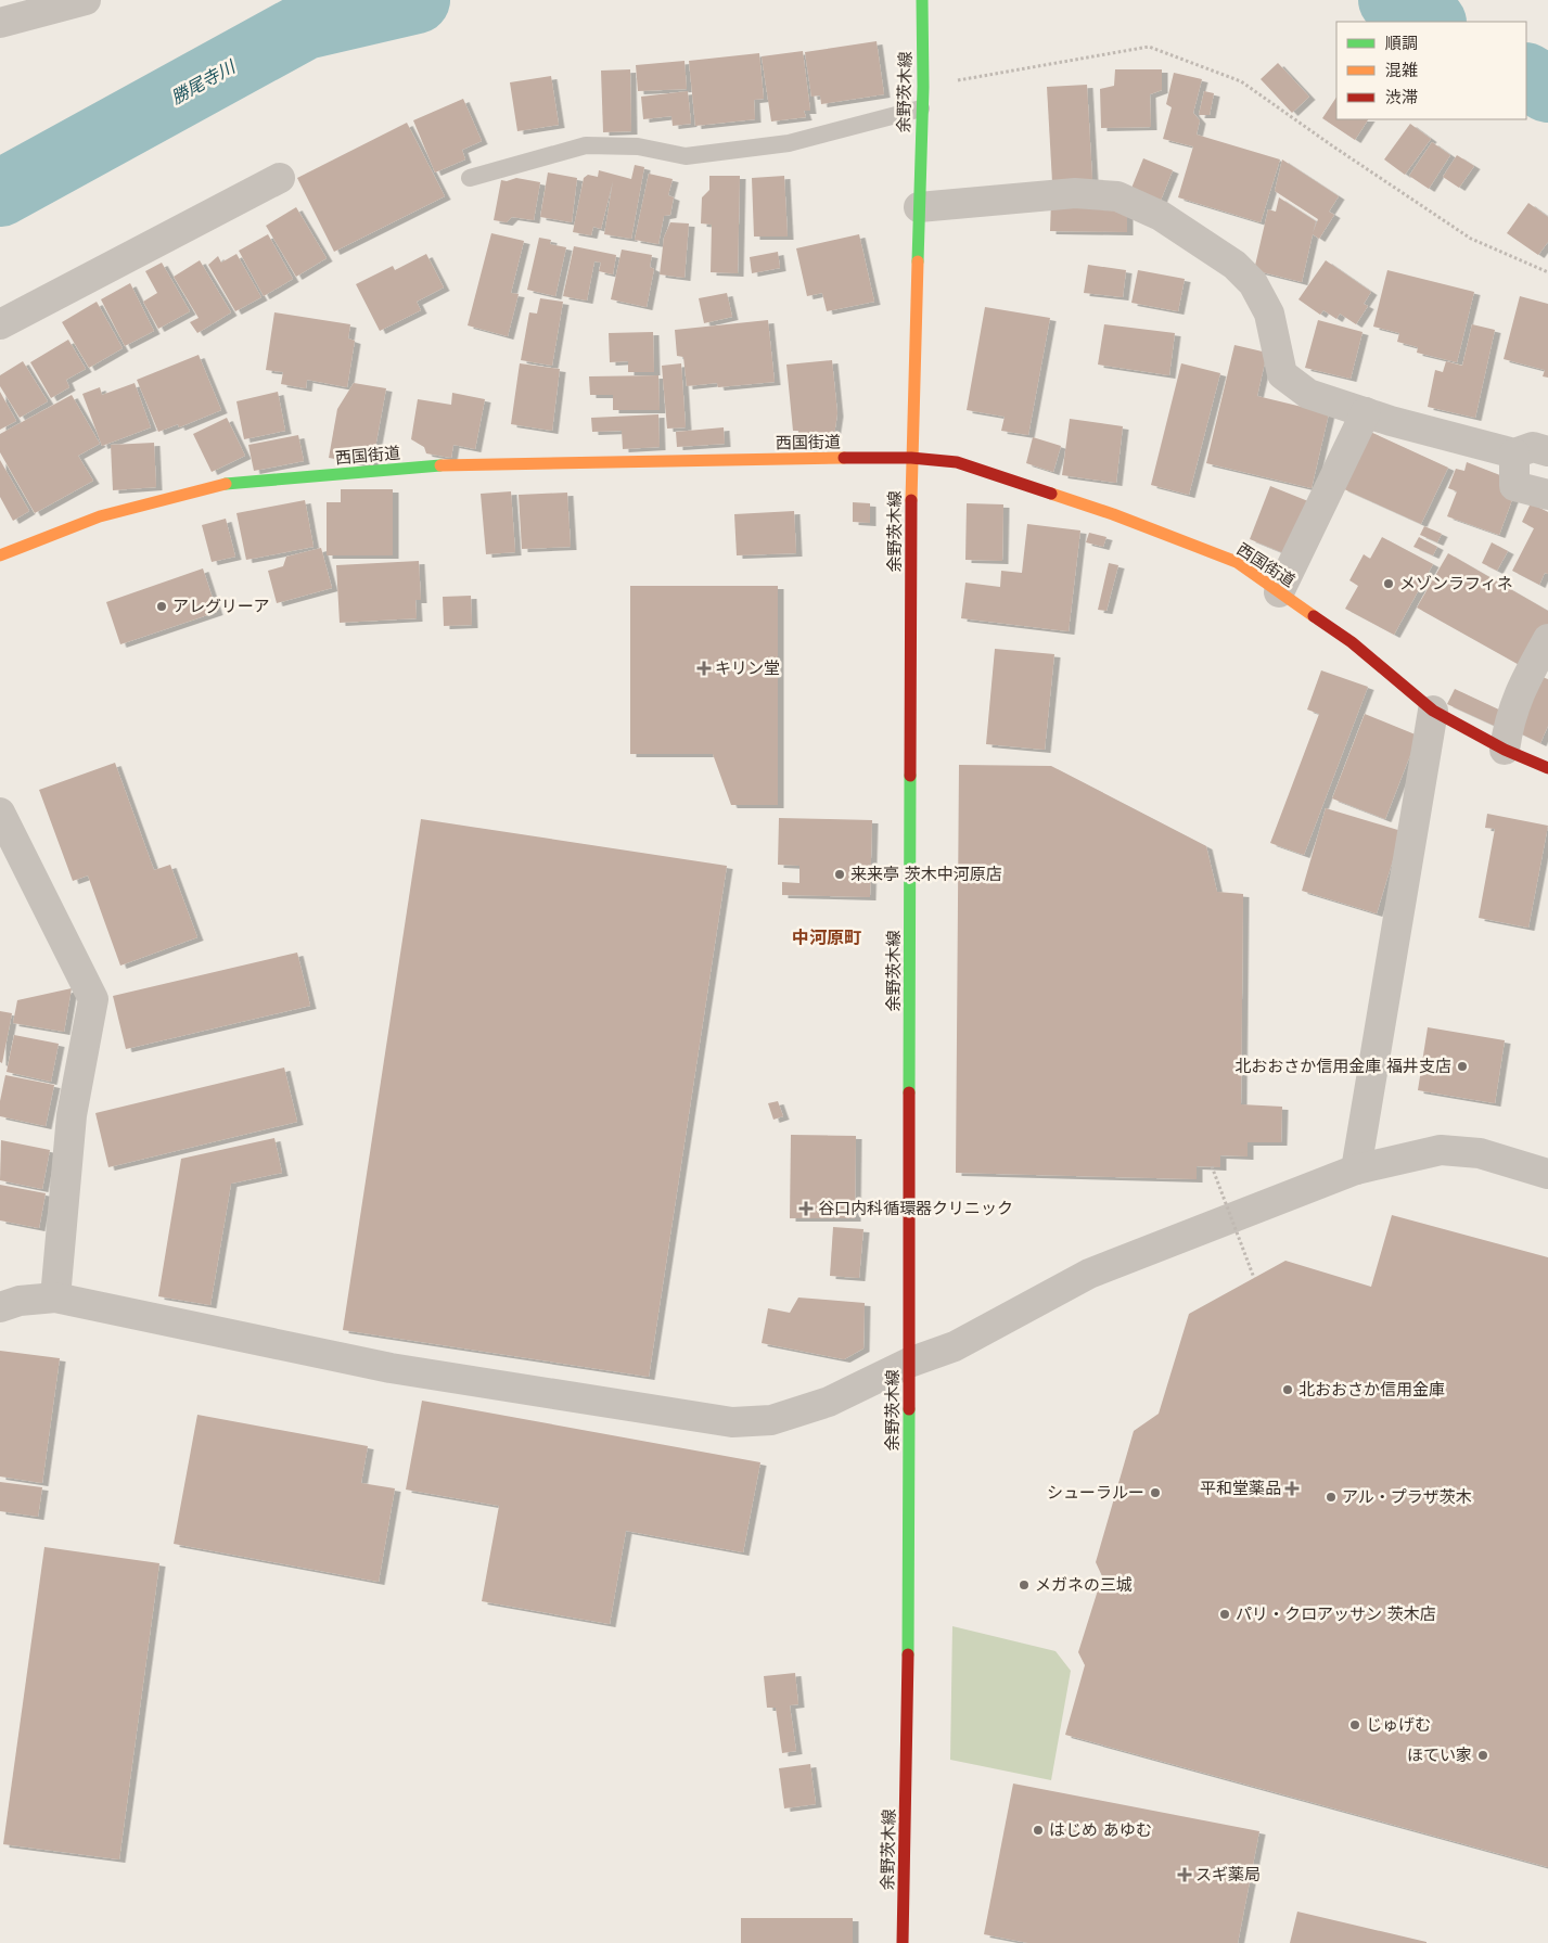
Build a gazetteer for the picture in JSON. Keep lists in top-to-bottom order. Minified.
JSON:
{"streets":{"main road":["余野茨木線","西国街道"]},"crossings":[["余野茨木線","西国街道"]],"districts":["中河原町"],"water":["勝尾寺川"],"places":{"other":["メゾンラフィネ","アレグリーア","来来亭 茨木中河原店","北おおさか信用金庫 福井支店","北おおさか信用金庫","シューラルー","アル・プラザ茨木","メガネの三城","パリ・クロアッサン 茨木店","じゅげむ","ほてい家","はじめ あゆむ"],"health":["キリン堂","谷口内科循環器クリニック","平和堂薬品","スギ薬局"]},"legend":["順調","混雑","渋滞"]}
